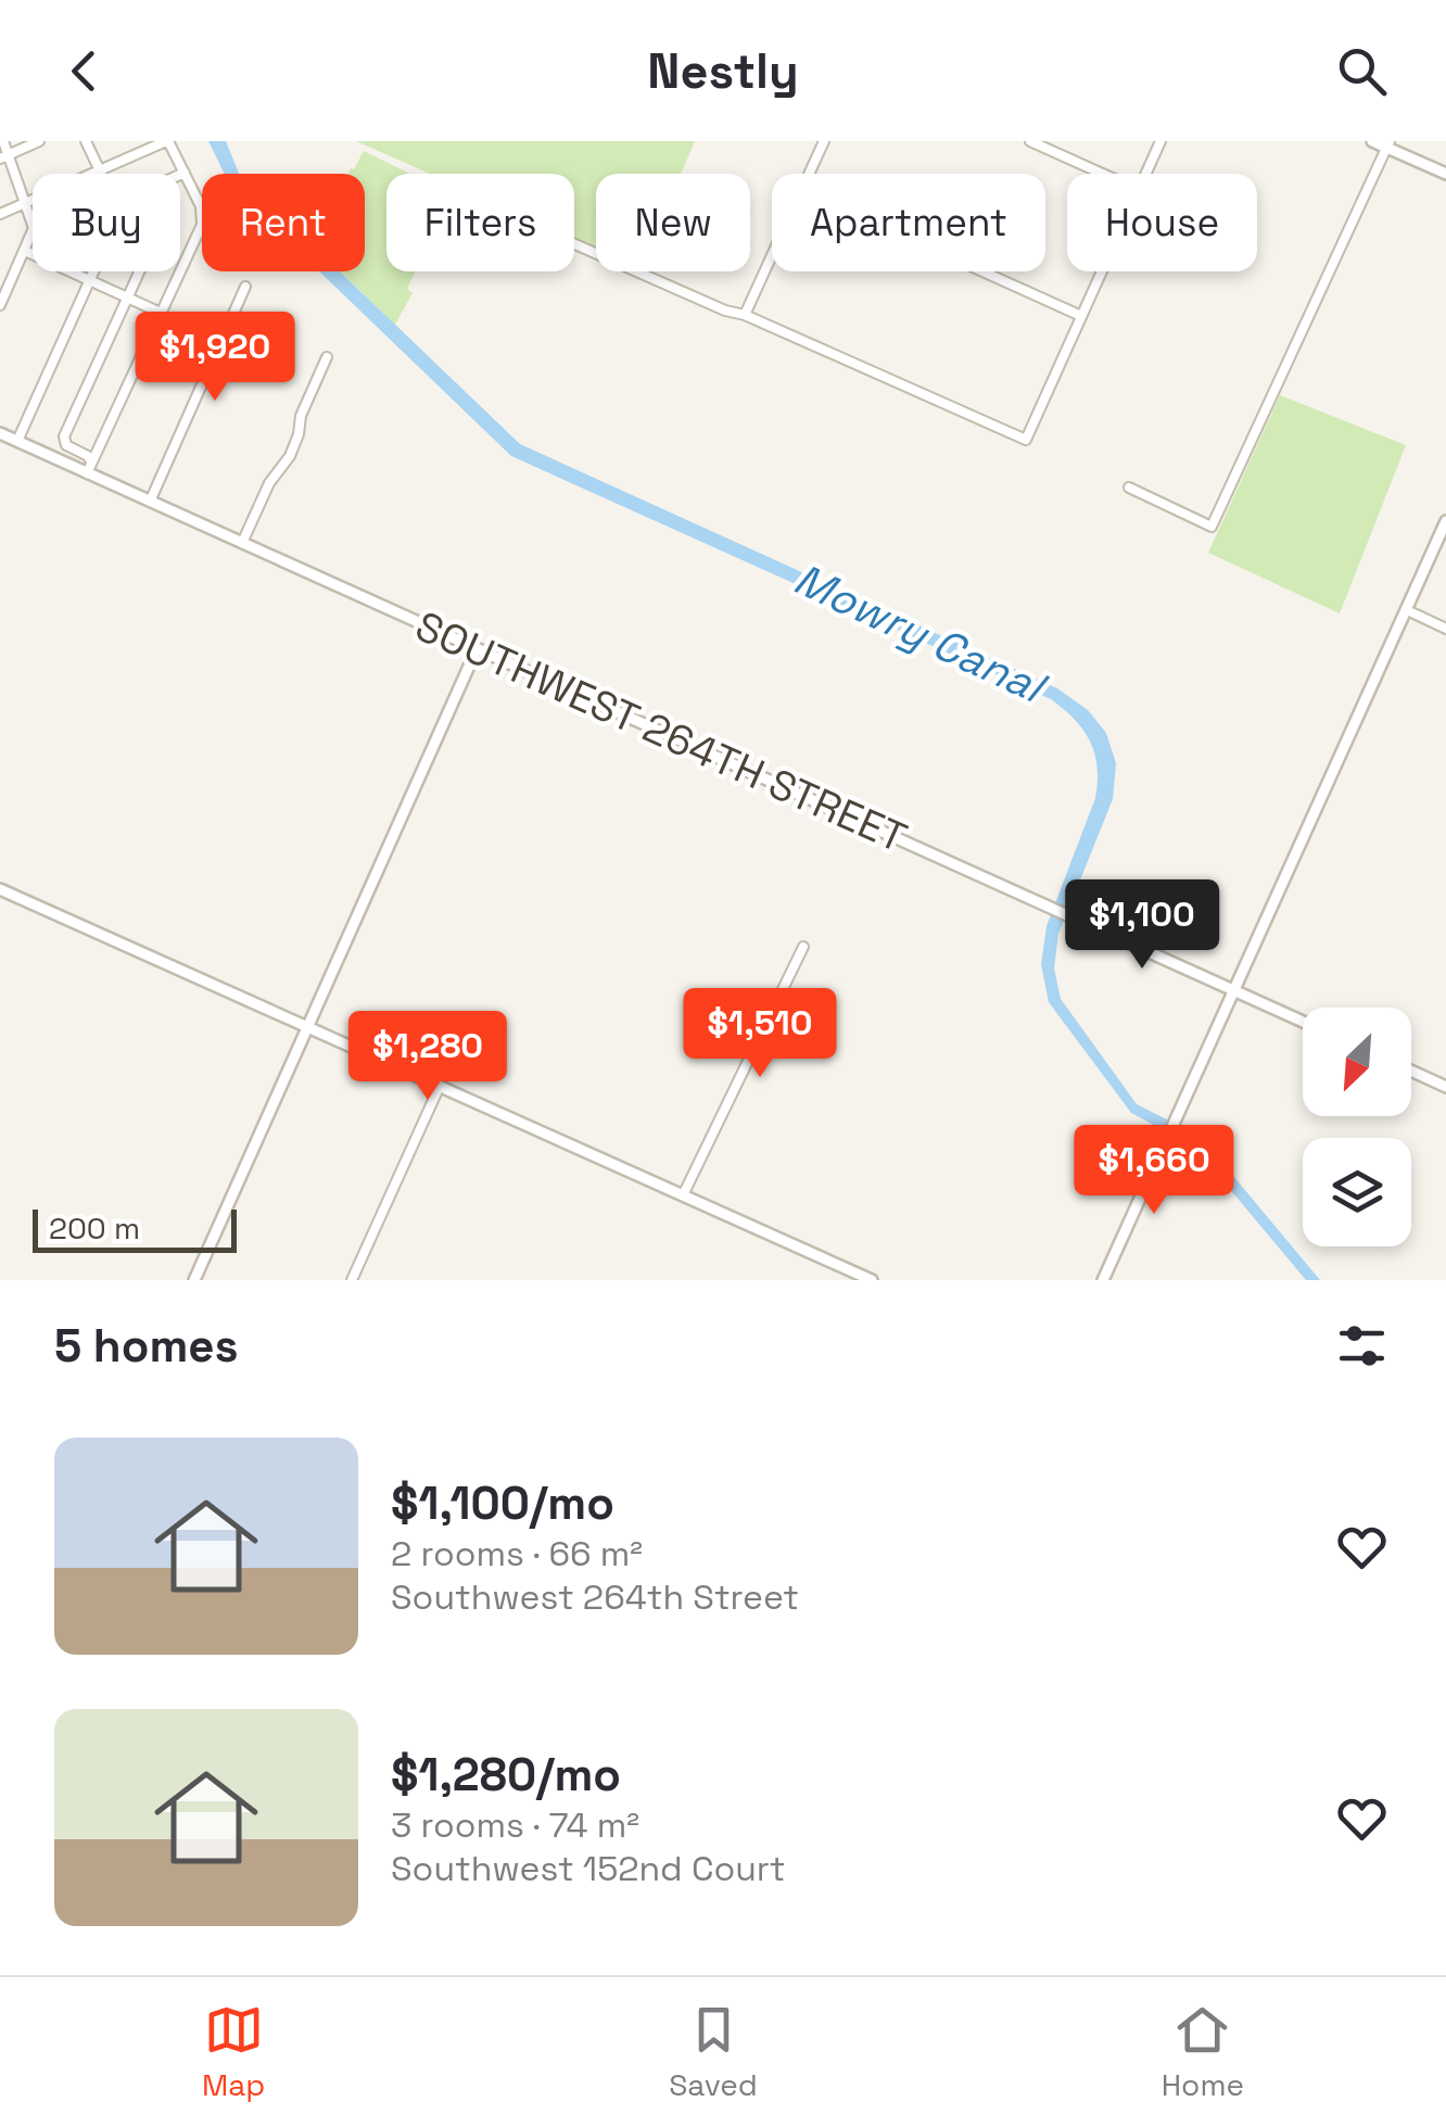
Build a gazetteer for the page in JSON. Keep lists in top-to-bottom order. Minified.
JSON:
{"streets":{"street":["SOUTHWEST 264TH STREET"]},"water":["Mowry Canal"],"scale_bar":"200 m","north":"bottom left","page":{"header":"Nestly","chip":["Buy","Rent","Filters","New","Apartment","House"],"price":["$1,920","$1,100","$1,510","$1,280","$1,660"],"scale":"200 m","heading":"5 homes","list":[{"name":"$1,100/mo","note":"2 rooms · 66 m² · Southwest 264th Street"},{"name":"$1,280/mo","note":"3 rooms · 74 m² · Southwest 152nd Court"}],"tabs":["Map","Saved","Home"]}}
